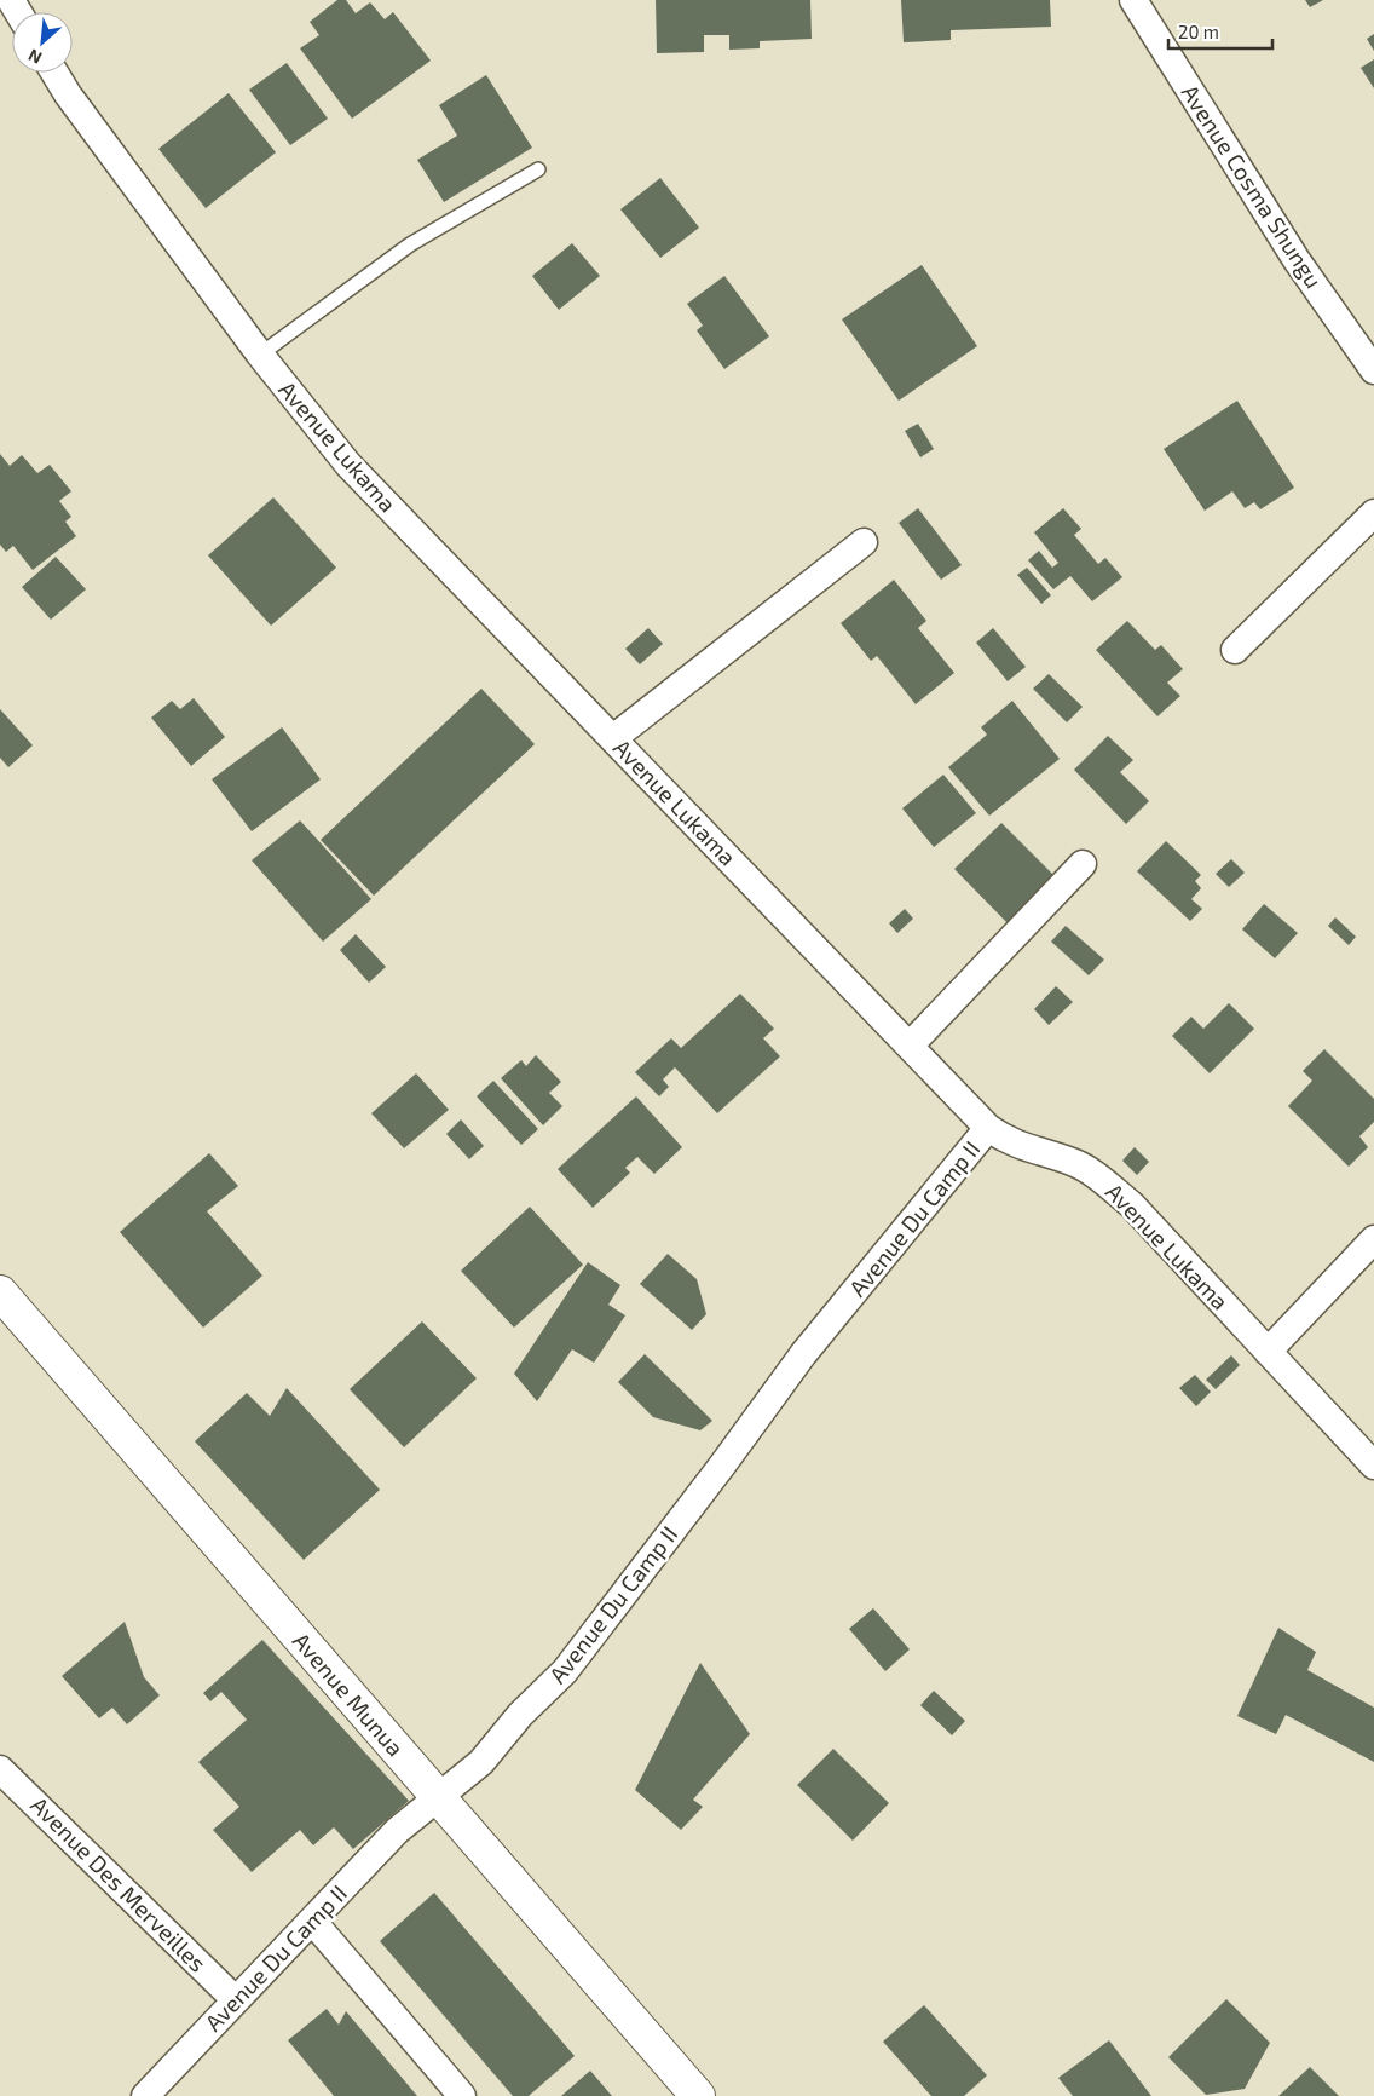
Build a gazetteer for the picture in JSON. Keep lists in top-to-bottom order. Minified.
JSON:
{"streets":{"main road":["Avenue Munua"],"street":["Avenue Cosma Shungu","Avenue Lukama","Avenue Du Camp II","Avenue Des Merveilles"]},"crossings":[["Avenue Lukama","Avenue Du Camp II"],["Avenue Du Camp II","Avenue Munua"],["Avenue Du Camp II","Avenue Des Merveilles"]],"scale_bar":"20 m","north":"bottom left"}
